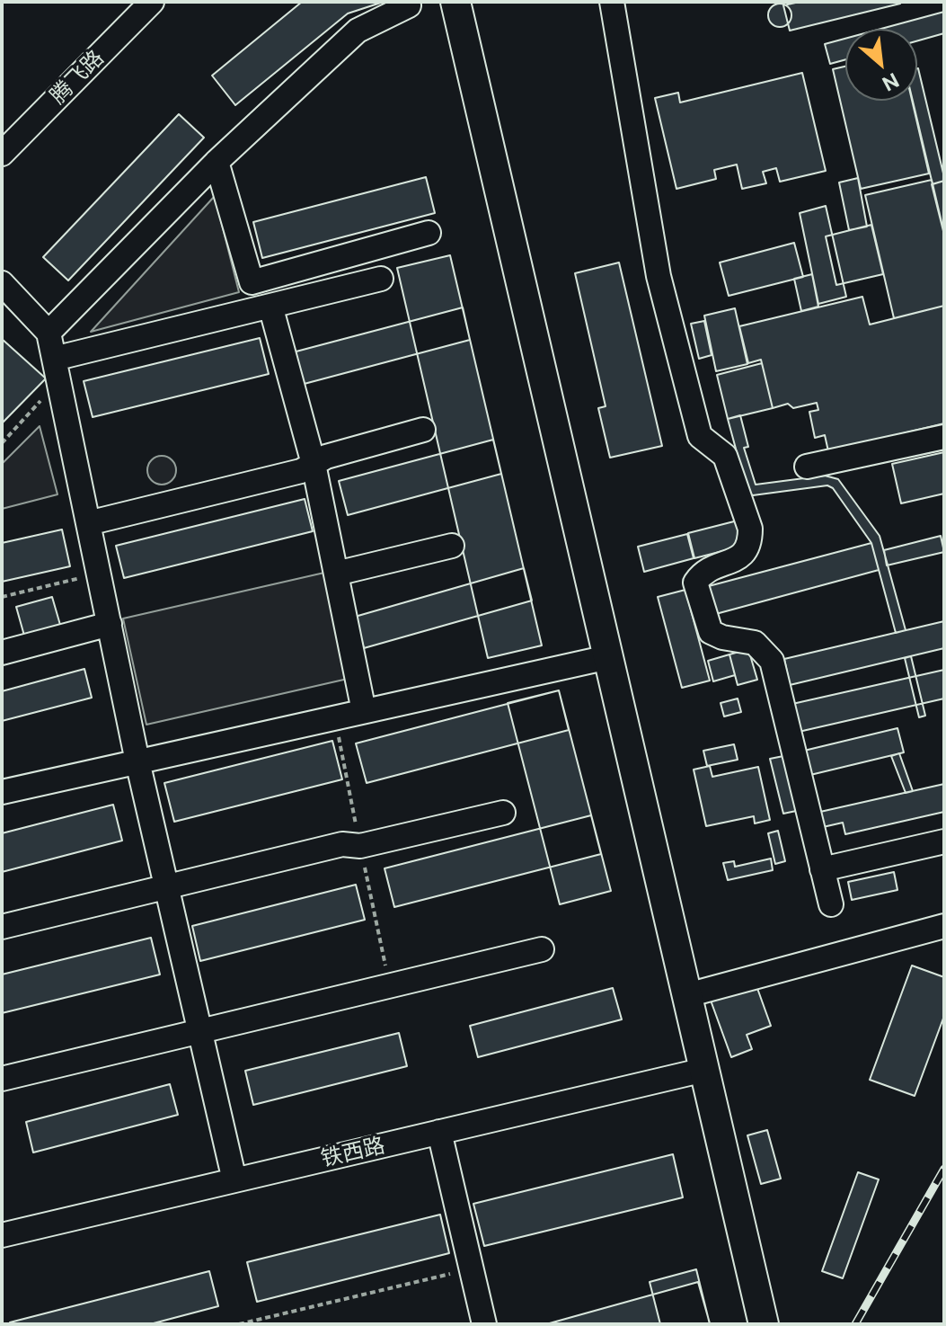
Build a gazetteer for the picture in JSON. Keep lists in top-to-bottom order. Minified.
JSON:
{"streets":{"street":["腾飞路","铁西路"]},"north":"bottom right"}
